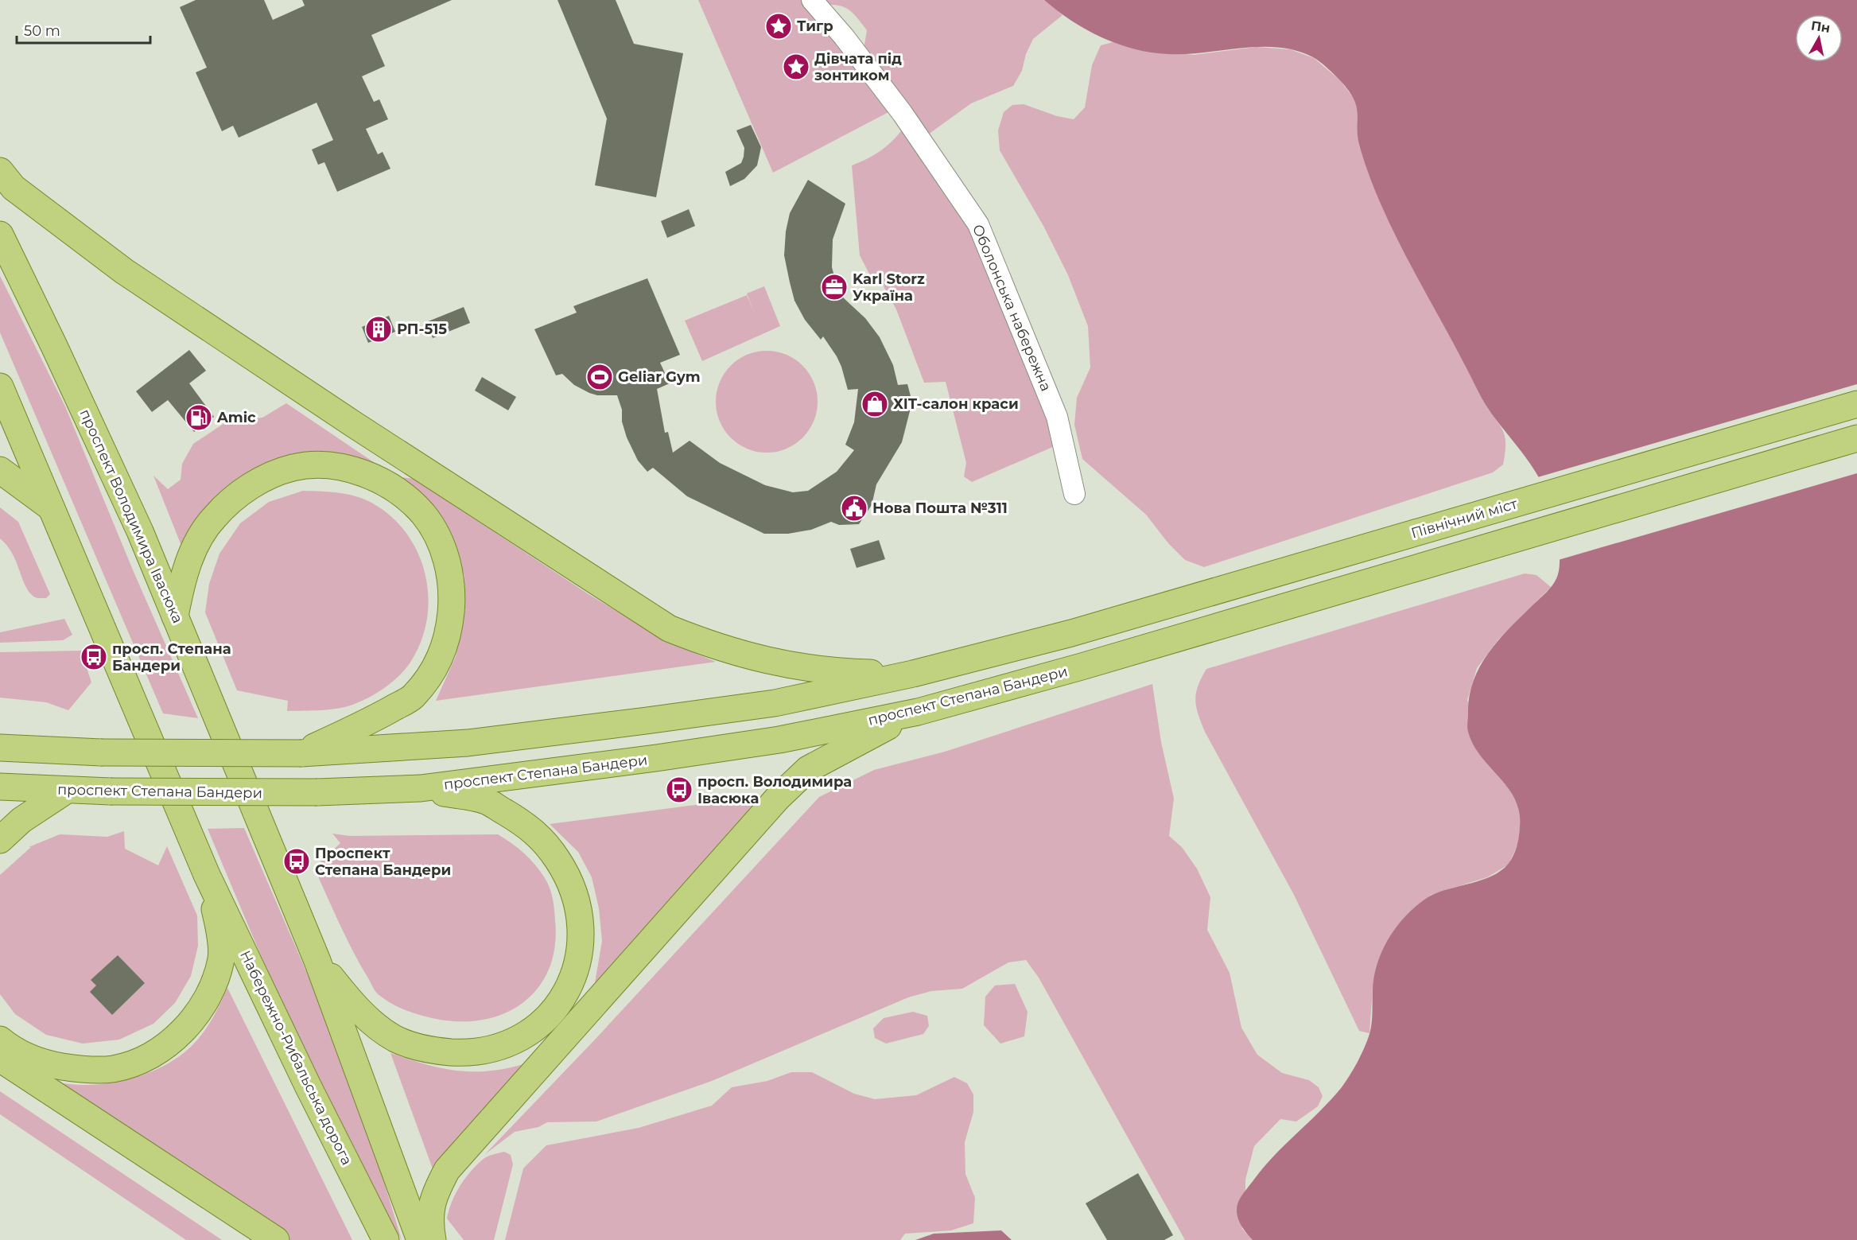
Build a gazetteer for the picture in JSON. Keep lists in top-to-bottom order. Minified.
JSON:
{"streets":{"main road":["проспект Володимира Івасюка","Північний міст","проспект Степана Бандери","Набережно-Рибальська дорога"],"street":["Оболонська набережна"]},"places":{"place":["Тигр","Дівчата під зонтиком"],"office":["Karl Storz Україна"],"building":["РП-515"],"sports":["Geliar Gym"],"shop":["ХІТ-салон краси"],"fuel station":["Amic"],"public building":["Нова Пошта №311"],"bus stop":["просп. Степана Бандери","просп. Володимира Івасюка","Проспект Степана Бандери"]},"scale_bar":"50 m","north":"top"}
